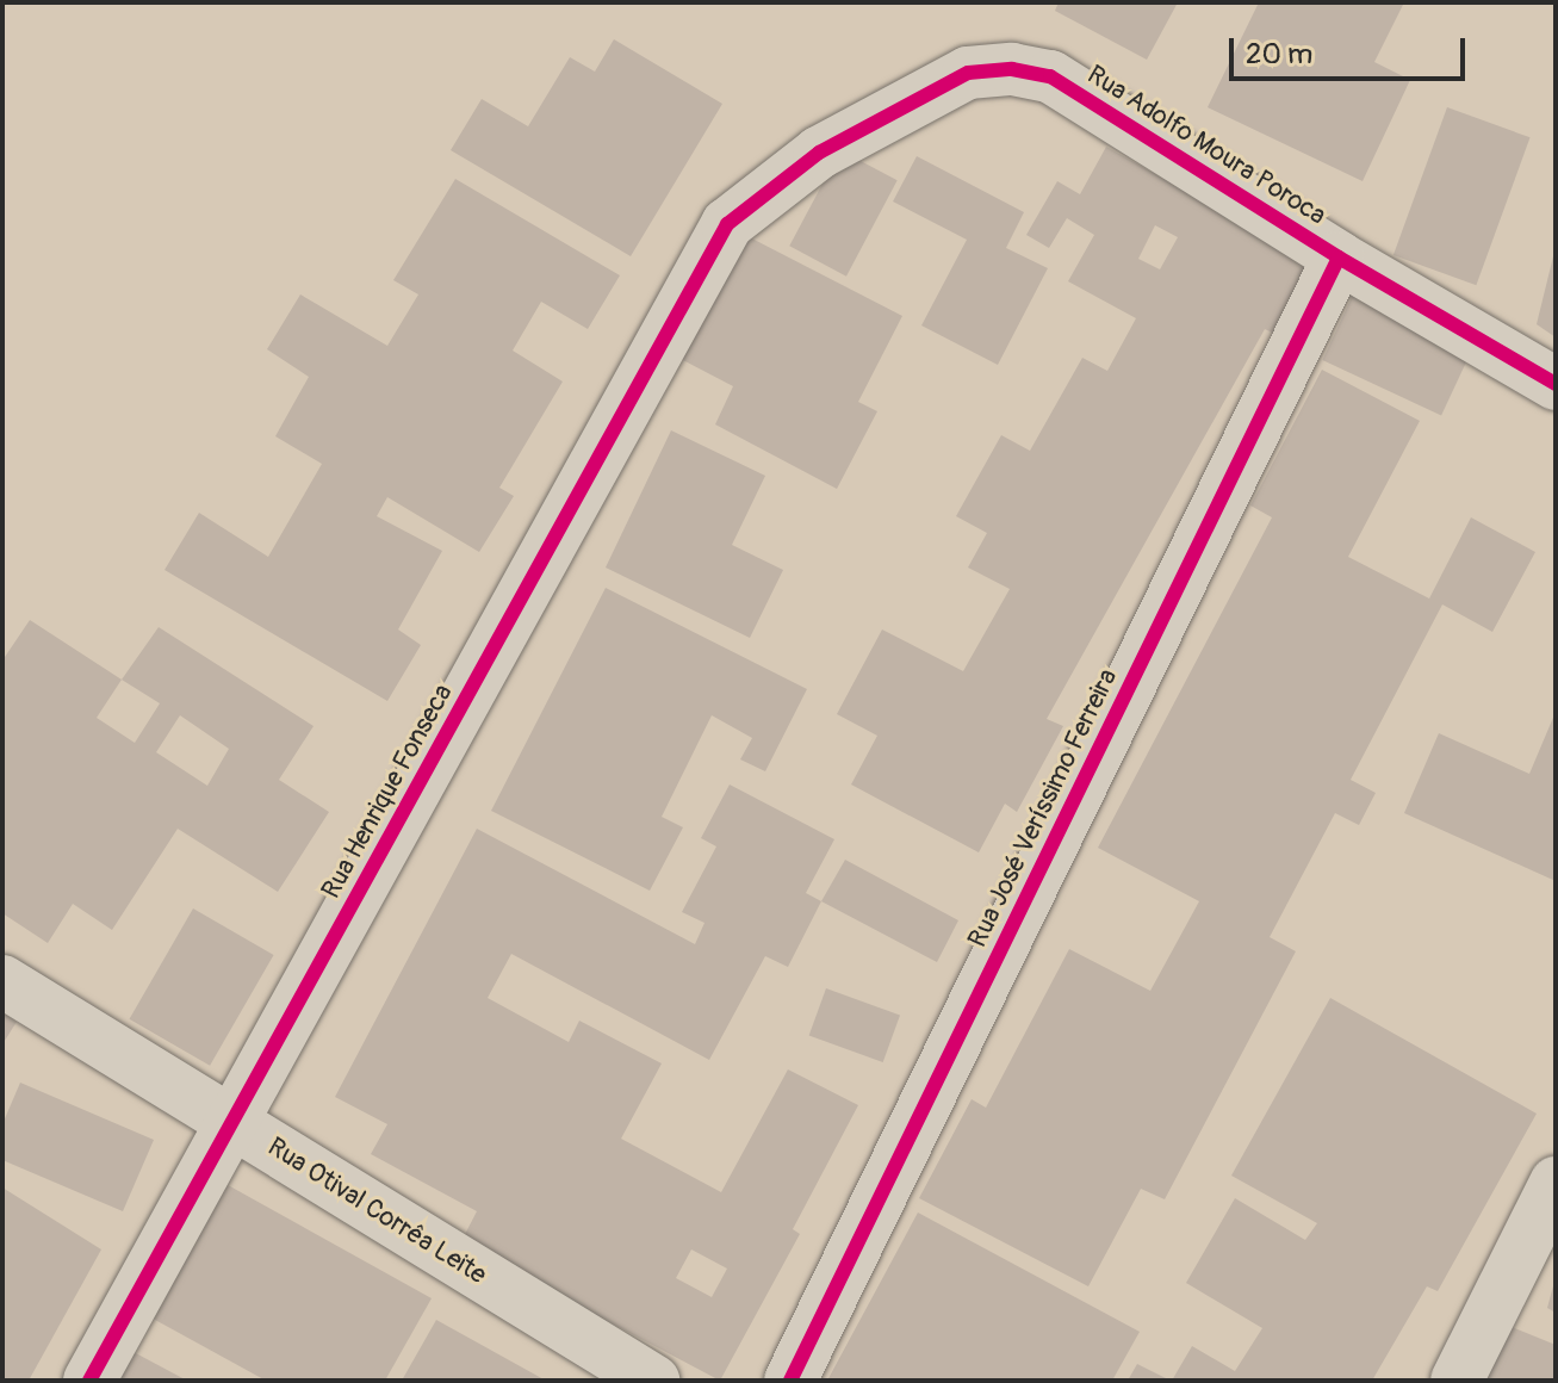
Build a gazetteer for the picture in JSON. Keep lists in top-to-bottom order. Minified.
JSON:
{"streets":{"street":["Rua Adolfo Moura Poroca","Rua Henrique Fonseca","Rua José Veríssimo Ferreira","Rua Otival Corrêa Leite"]},"crossings":[["Rua Adolfo Moura Poroca","Rua Henrique Fonseca"],["Rua Adolfo Moura Poroca","Rua José Veríssimo Ferreira"],["Rua Henrique Fonseca","Rua Otival Corrêa Leite"]],"scale_bar":"20 m"}
